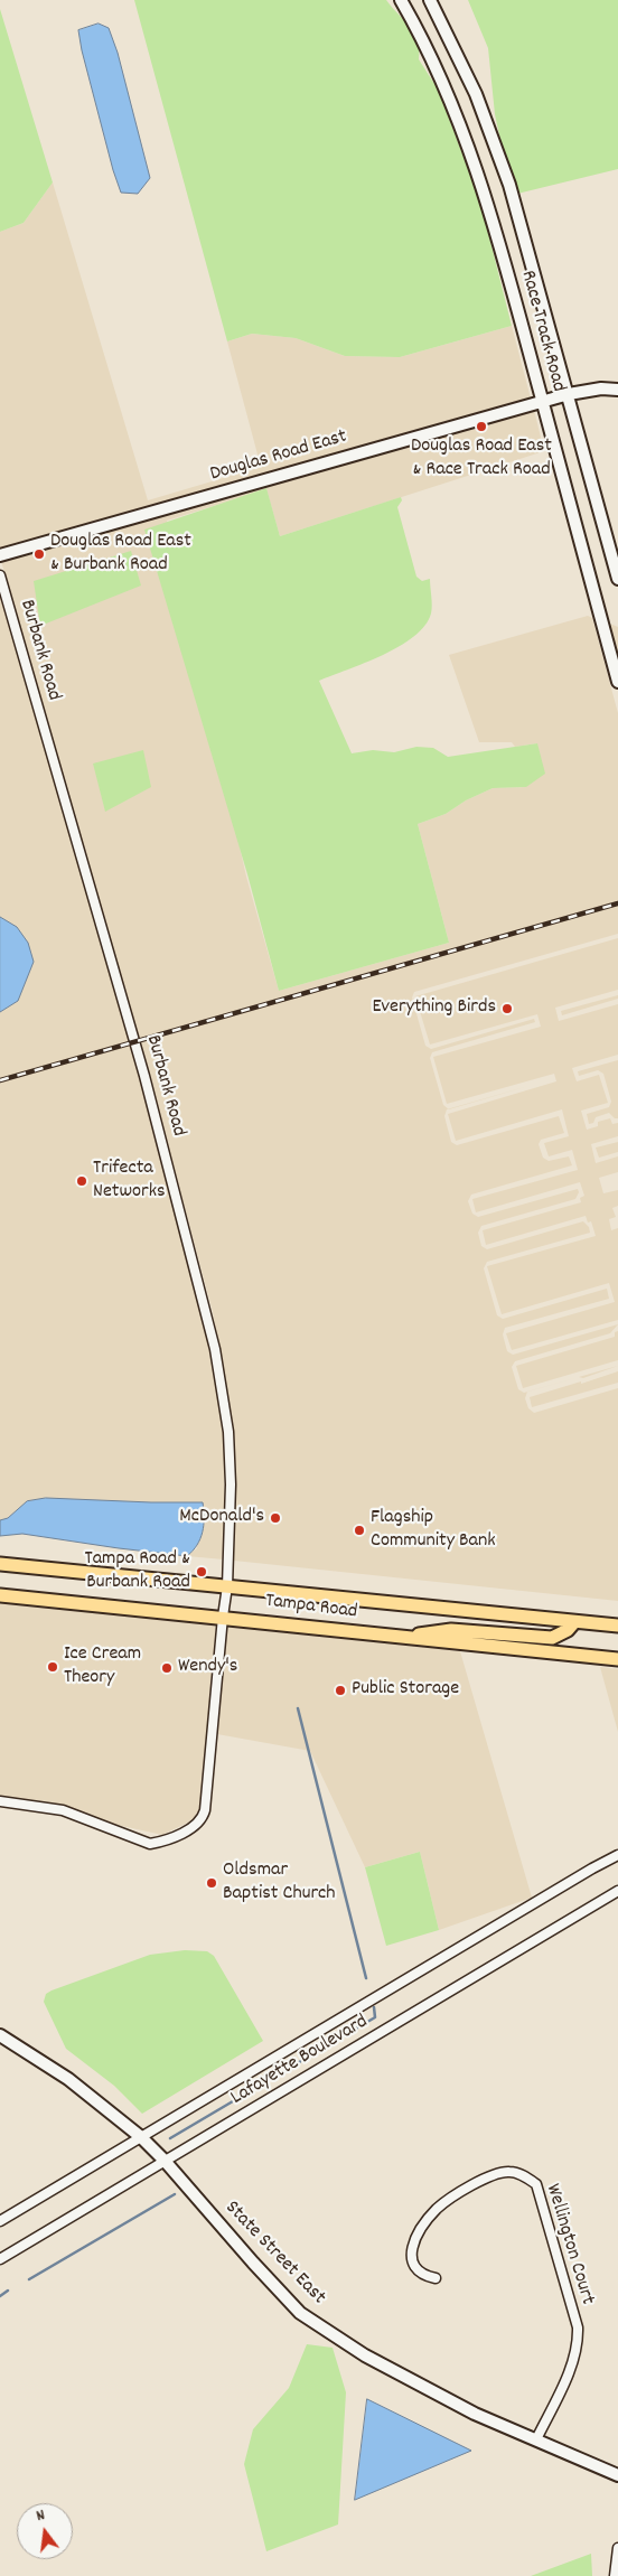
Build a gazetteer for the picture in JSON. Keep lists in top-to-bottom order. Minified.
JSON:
{"streets":{"main road":["Tampa Road"],"street":["Race Track Road","Douglas Road East","Burbank Road","Lafayette Boulevard","Wellington Court","State Street East"]},"crossings":[["Race Track Road","Douglas Road East"],["Burbank Road","Tampa Road"],["Lafayette Boulevard","State Street East"],["Wellington Court","State Street East"]],"places":["Douglas Road East & Race Track Road","Douglas Road East & Burbank Road","Everything Birds","Trifecta Networks","McDonald's","Flagship Community Bank","Tampa Road & Burbank Road","Ice Cream Theory","Wendy's","Public Storage","Oldsmar Baptist Church"],"north":"top"}
